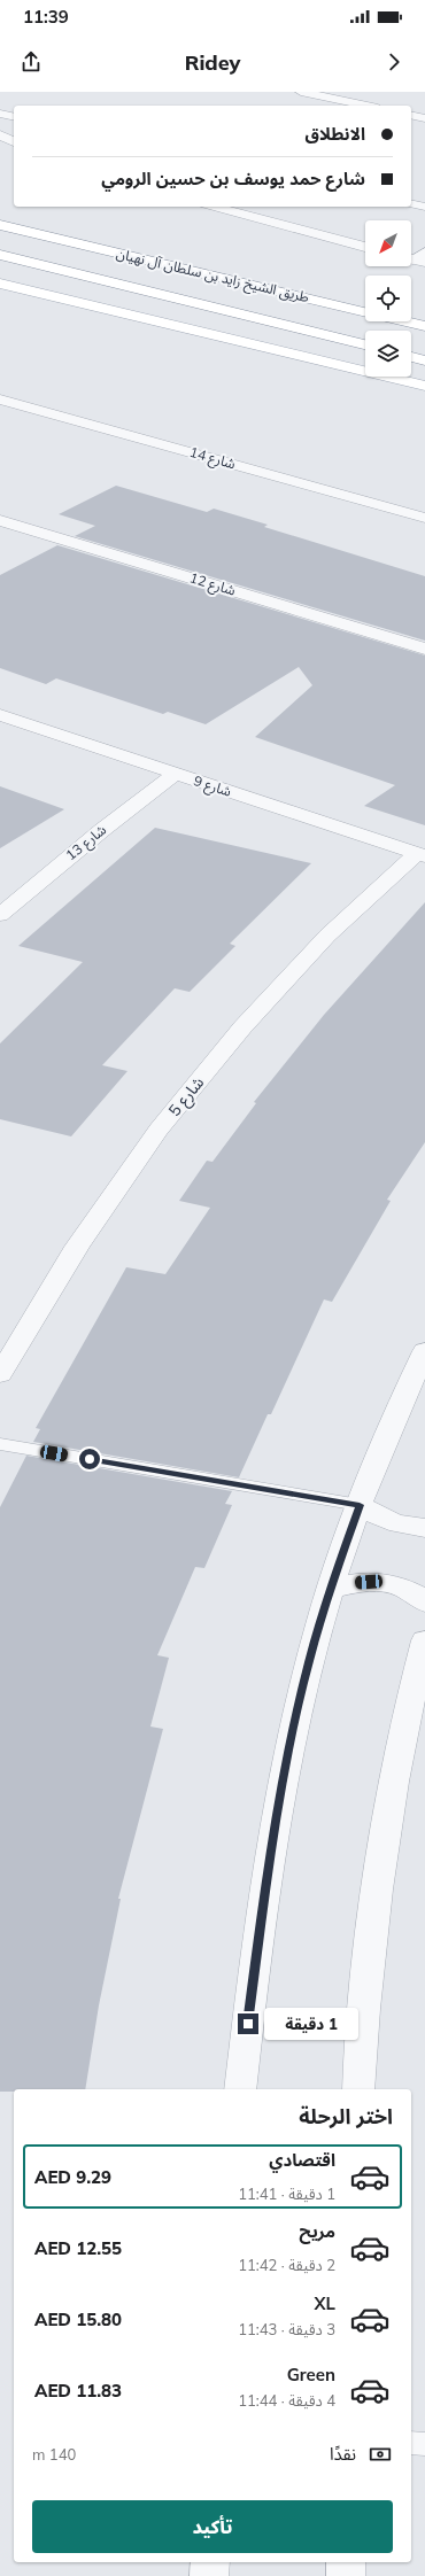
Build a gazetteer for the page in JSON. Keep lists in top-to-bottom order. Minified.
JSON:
{"streets":{"main road":["طريق الشيخ زايد بن سلطان آل نهيان"],"street":["شارع 14","شارع 12","شارع 9","شارع 13","شارع 5"]},"crossings":[["شارع 9","شارع 13"],["شارع 9","شارع 5"]],"north":"bottom left","page":{"status":"11:39","header":"Ridey","banner":["الانطلاق","شارع حمد يوسف بن حسين الرومي"],"bubble":"1 دقيقة","heading":"اختر الرحلة","list":[{"name":"اقتصادي","note":"1 دقيقة · 11:41","value":"AED 9.29"},{"name":"مريح","note":"2 دقيقة · 11:42","value":"AED 12.55"},{"name":"XL","note":"3 دقيقة · 11:43","value":"AED 15.80"},{"name":"Green","note":"4 دقيقة · 11:44","value":"AED 11.83"}],"pay":["نقدًا","140 m"],"buttons":"تأكيد"}}
